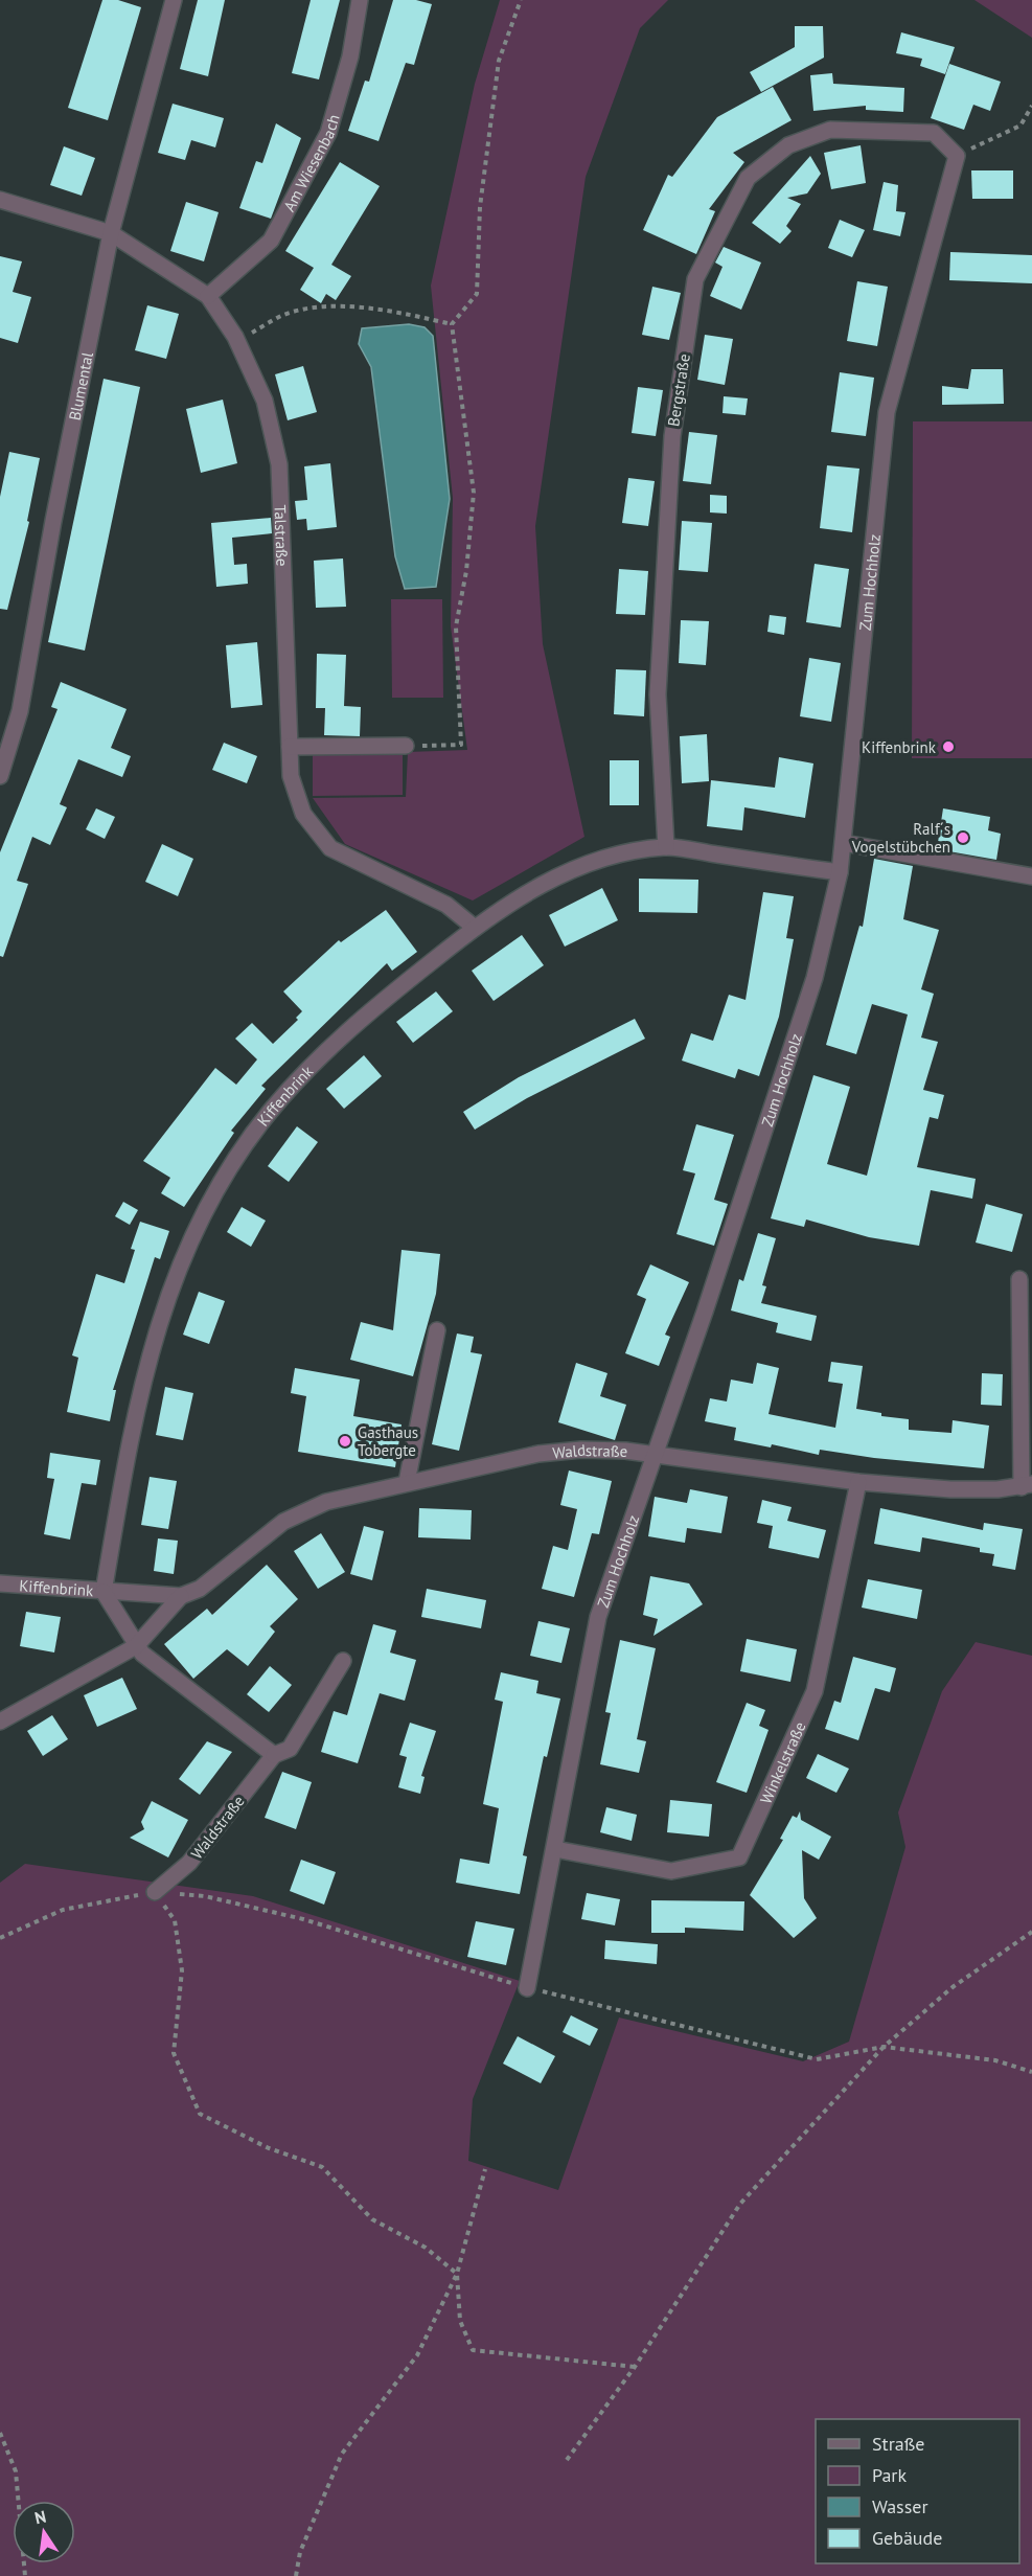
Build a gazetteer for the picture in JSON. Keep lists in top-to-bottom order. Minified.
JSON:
{"streets":{"street":["Am Wiesenbach","Blumental","Bergstraße","Talstraße","Zum Hochholz","Kiffenbrink","Waldstraße","Winkelstraße"]},"crossings":[["Am Wiesenbach","Talstraße"],["Blumental","Talstraße"],["Bergstraße","Zum Hochholz"],["Bergstraße","Kiffenbrink"],["Talstraße","Kiffenbrink"],["Zum Hochholz","Kiffenbrink"],["Zum Hochholz","Waldstraße"],["Zum Hochholz","Winkelstraße"],["Waldstraße","Winkelstraße"]],"places":["Kiffenbrink","Ralf´s Vogelstübchen","Gasthaus Tobergte"],"legend":["Straße","Park","Wasser","Gebäude"],"north":"top"}
